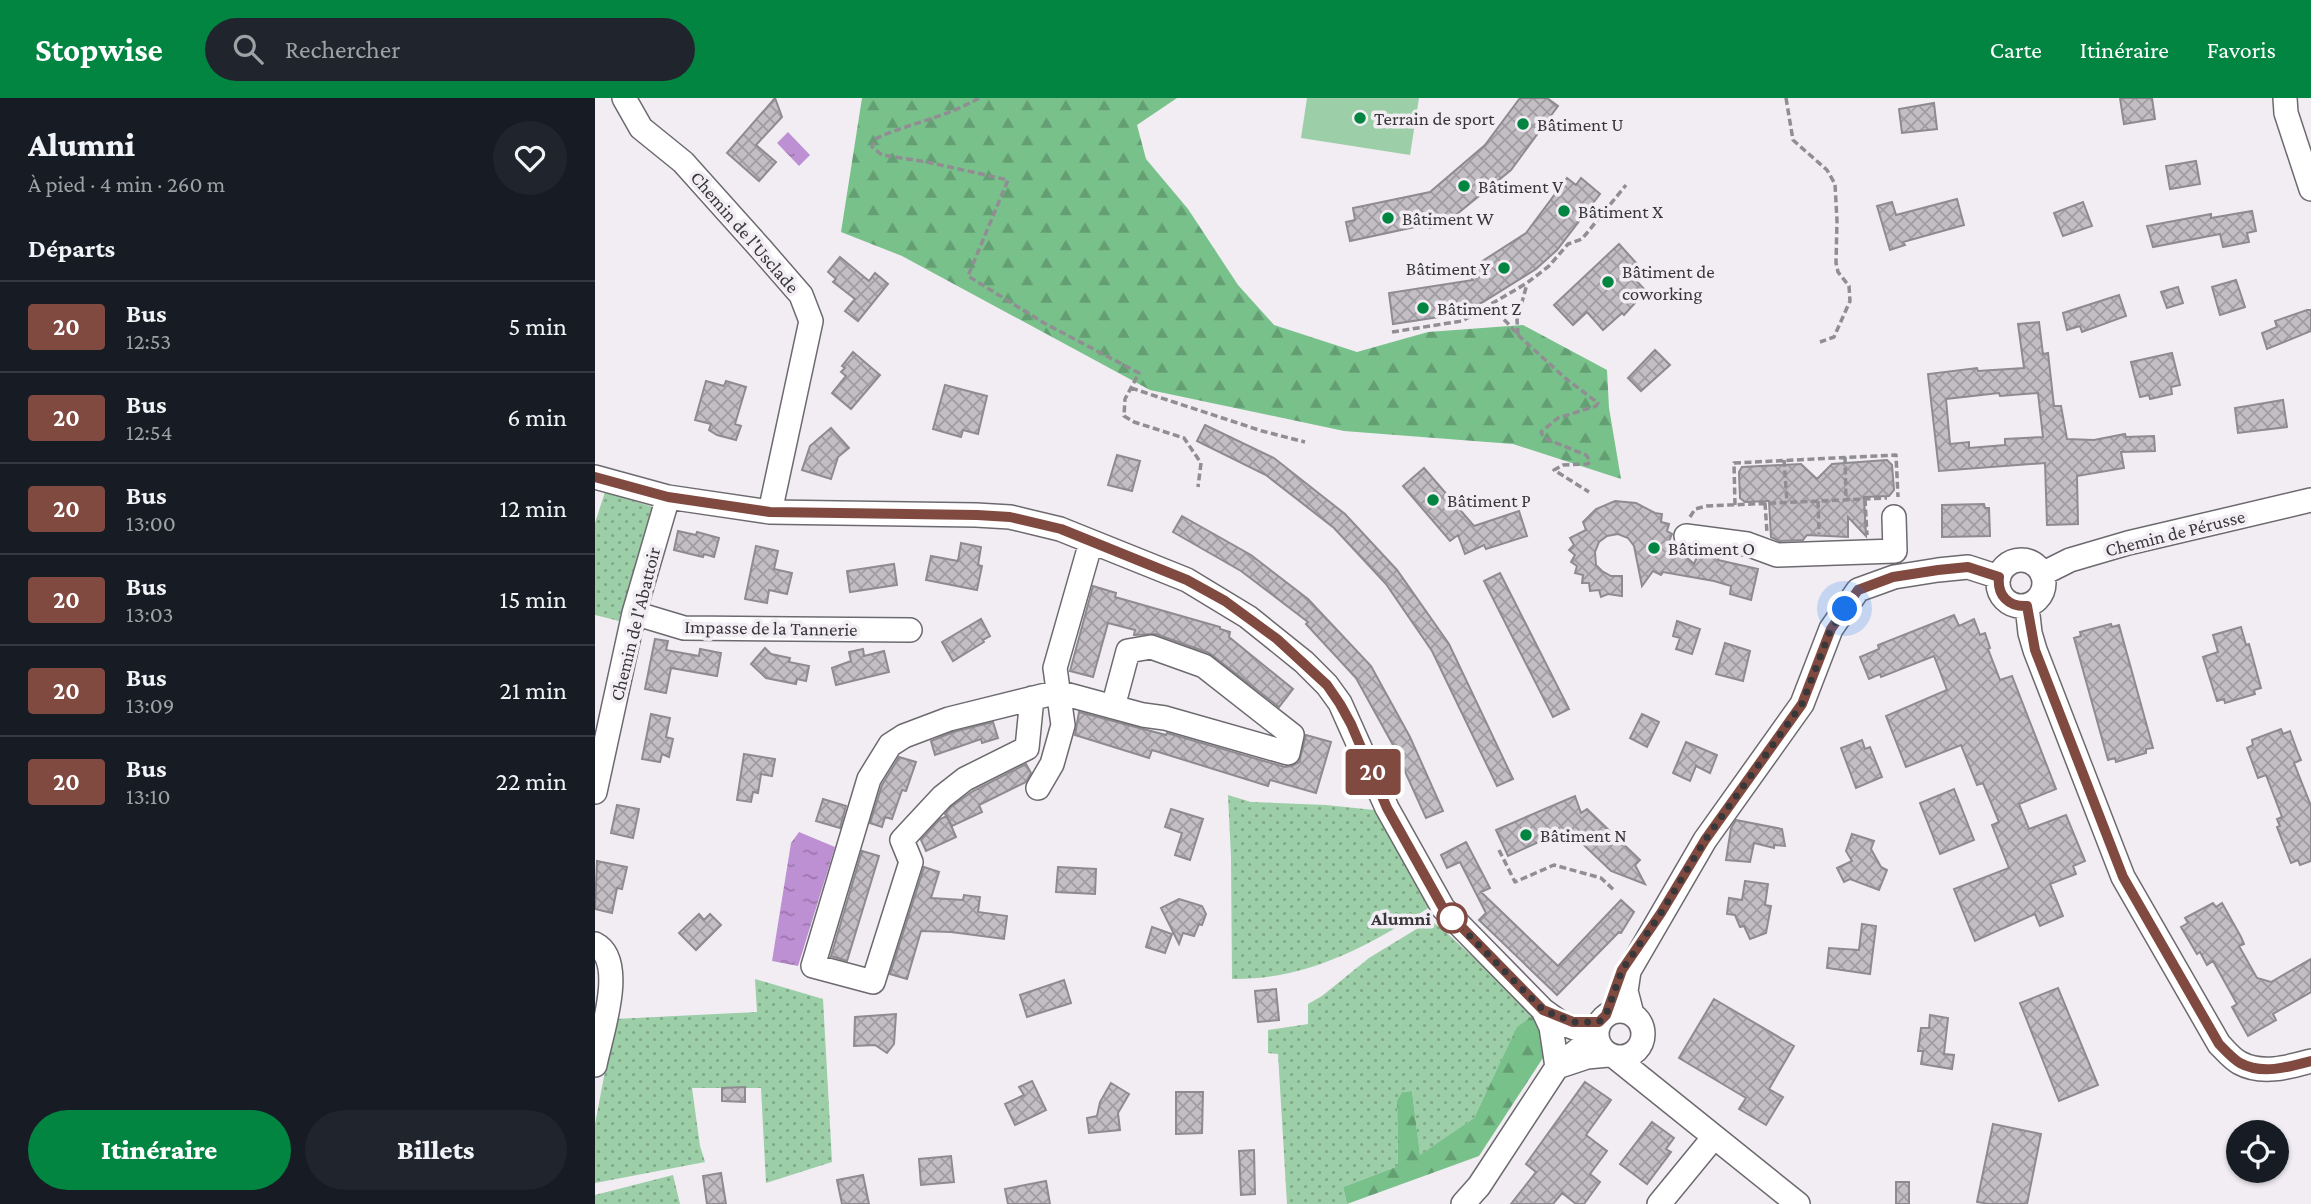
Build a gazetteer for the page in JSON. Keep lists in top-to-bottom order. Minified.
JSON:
{"streets":{"street":["Chemin de l'Usclade","Chemin de Pérusse","Chemin de l'Abattoir","Impasse de la Tannerie"]},"crossings":[["Chemin de l'Abattoir","Impasse de la Tannerie"]],"places":["Terrain de sport","Bâtiment U","Bâtiment V","Bâtiment X","Bâtiment W","Bâtiment Y","Bâtiment de coworking","Bâtiment Z","Bâtiment P","Bâtiment O","Bâtiment N","Alumni"],"lines":["bus line 20"],"page":{"header":"Stopwise","search":"Rechercher","nav":["Carte","Itinéraire","Favoris"],"heading":[["Alumni","À pied · 4 min · 260 m"],"Départs"],"on_map":"20","list":[{"mark":"20","name":"Bus","note":"12:53","value":"5 min"},{"mark":"20","name":"Bus","note":"12:54","value":"6 min"},{"mark":"20","name":"Bus","note":"13:00","value":"12 min"},{"mark":"20","name":"Bus","note":"13:03","value":"15 min"},{"mark":"20","name":"Bus","note":"13:09","value":"21 min"},{"mark":"20","name":"Bus","note":"13:10","value":"22 min"}],"buttons":["Itinéraire","Billets"]}}
